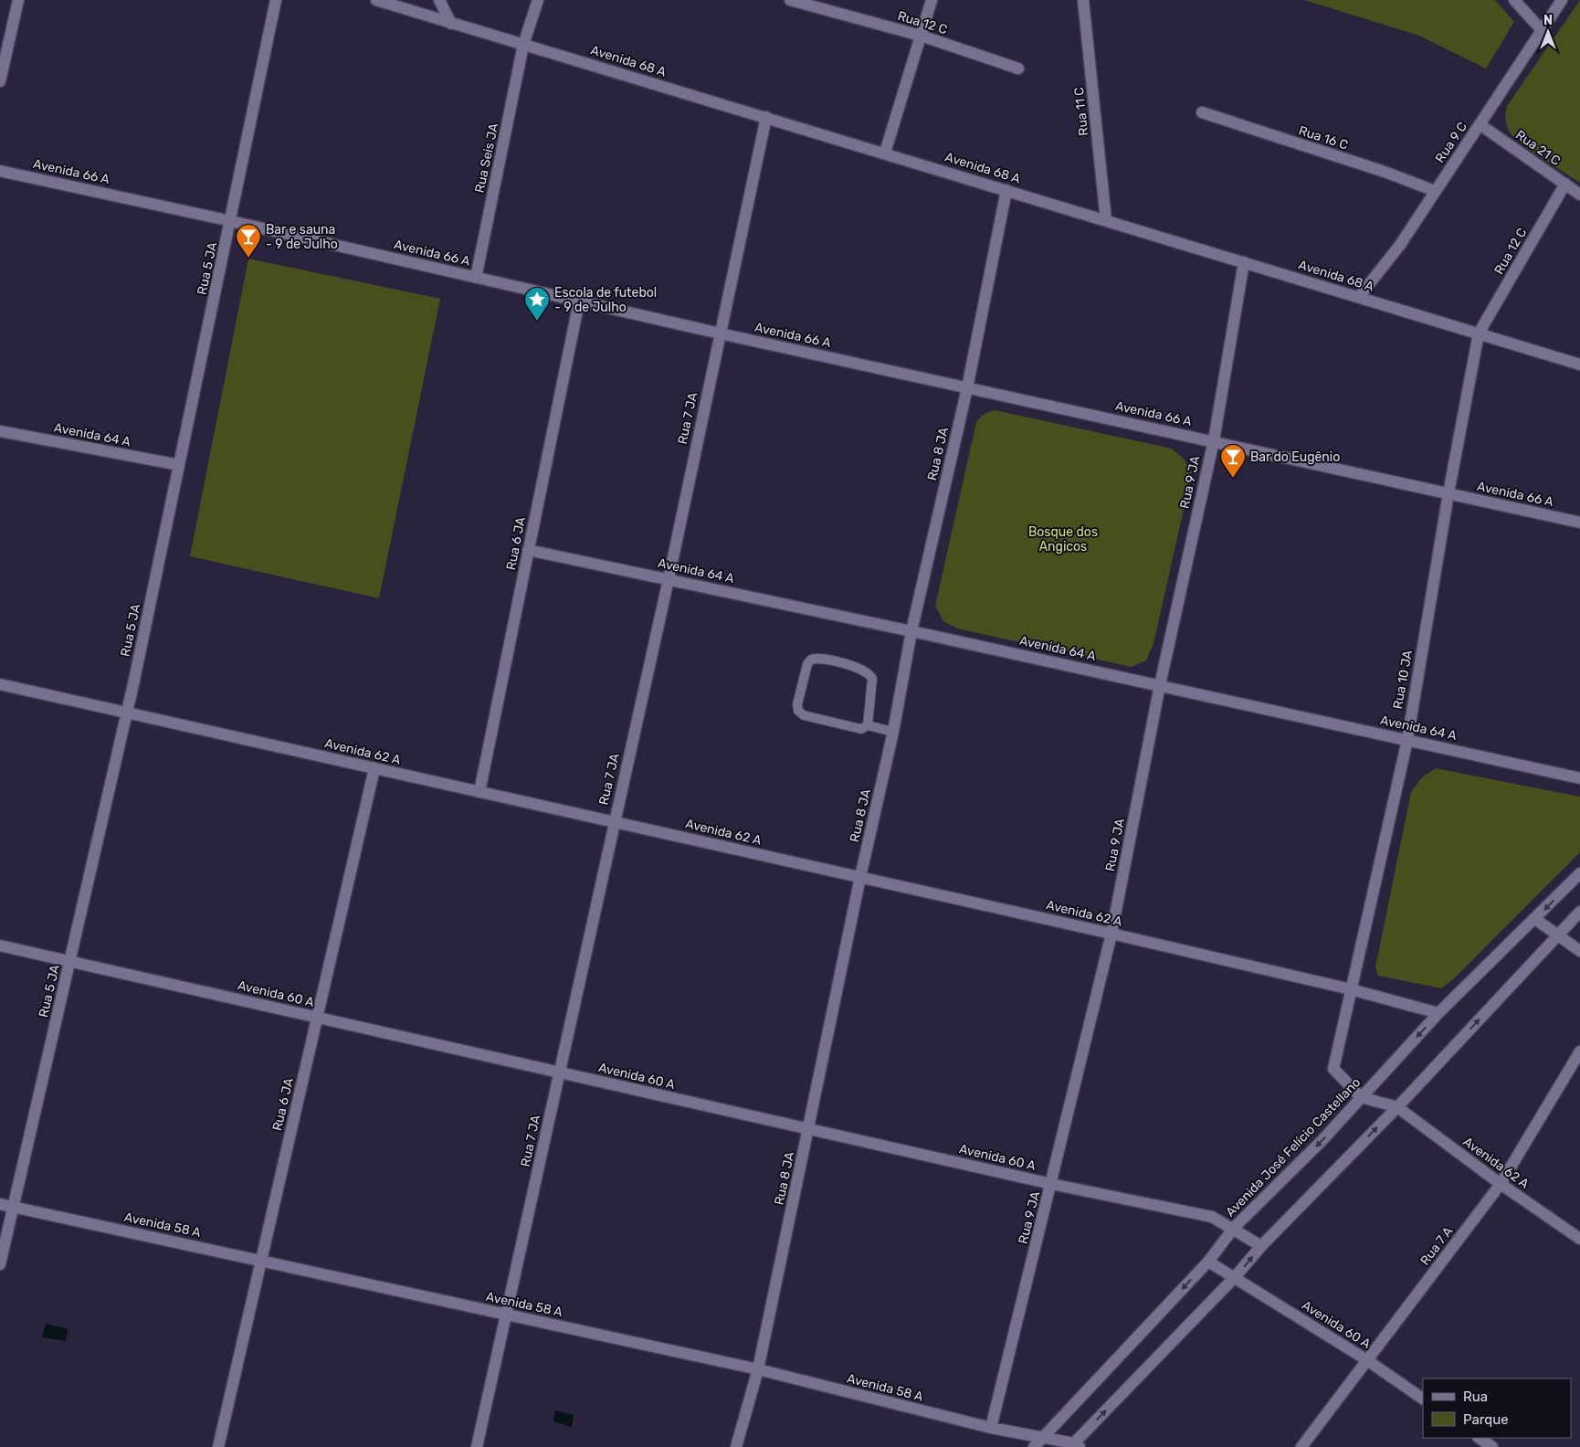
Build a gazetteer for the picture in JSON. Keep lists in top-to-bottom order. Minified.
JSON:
{"streets":{"street":["Rua 12 C","Avenida 68 A","Rua 11 C","Rua 16 C","Rua 9 C","Rua 21 C","Rua Seis JA","Avenida 66 A","Rua 5 JA","Rua 7 JA","Avenida 64 A","Rua 8 JA","Rua 9 JA","Rua 6 JA","Rua 10 JA","Avenida 62 A","Avenida 60 A","Avenida José Felício Castellano","Avenida 58 A","Rua 7 A"]},"crossings":[["Rua 12 C","Avenida 68 A"],["Rua 12 C","Rua 21 C"],["Rua 12 C","Rua 10 JA"],["Avenida 68 A","Rua 11 C"],["Avenida 68 A","Rua 9 C"],["Avenida 68 A","Rua Seis JA"],["Avenida 68 A","Rua 7 JA"],["Avenida 68 A","Rua 8 JA"],["Avenida 68 A","Rua 9 JA"],["Avenida 68 A","Rua 10 JA"],["Rua 16 C","Rua 9 C"],["Rua 9 C","Rua 21 C"],["Rua Seis JA","Avenida 66 A"],["Avenida 66 A","Rua 5 JA"],["Avenida 66 A","Rua 7 JA"],["Avenida 66 A","Rua 8 JA"],["Avenida 66 A","Rua 9 JA"],["Avenida 66 A","Rua 6 JA"],["Avenida 66 A","Rua 10 JA"],["Rua 5 JA","Avenida 64 A"],["Rua 5 JA","Avenida 62 A"],["Rua 5 JA","Avenida 60 A"],["Rua 5 JA","Avenida 58 A"],["Rua 7 JA","Avenida 64 A"],["Rua 7 JA","Avenida 62 A"],["Rua 7 JA","Avenida 60 A"],["Rua 7 JA","Avenida 58 A"],["Avenida 64 A","Rua 8 JA"],["Avenida 64 A","Rua 9 JA"],["Avenida 64 A","Rua 6 JA"],["Avenida 64 A","Rua 10 JA"],["Rua 8 JA","Avenida 62 A"],["Rua 8 JA","Avenida 60 A"],["Rua 8 JA","Avenida 58 A"],["Rua 9 JA","Avenida 62 A"],["Rua 9 JA","Avenida 60 A"],["Rua 9 JA","Avenida 58 A"],["Rua 6 JA","Avenida 62 A"],["Rua 6 JA","Avenida 60 A"],["Rua 6 JA","Avenida 58 A"],["Rua 10 JA","Avenida 62 A"],["Rua 10 JA","Avenida José Felício Castellano"],["Avenida 62 A","Avenida José Felício Castellano"],["Avenida 62 A","Rua 7 A"],["Avenida 60 A","Avenida José Felício Castellano"],["Avenida 60 A","Rua 7 A"],["Avenida José Felício Castellano","Avenida 58 A"]],"parks":["Bosque dos Angicos"],"places":{"bar":["Bar e sauna - 9 de Julho","Bar do Eugênio"],"place":["Escola de futebol - 9 de Julho"]},"legend":["Rua","Parque"],"north":"top"}
